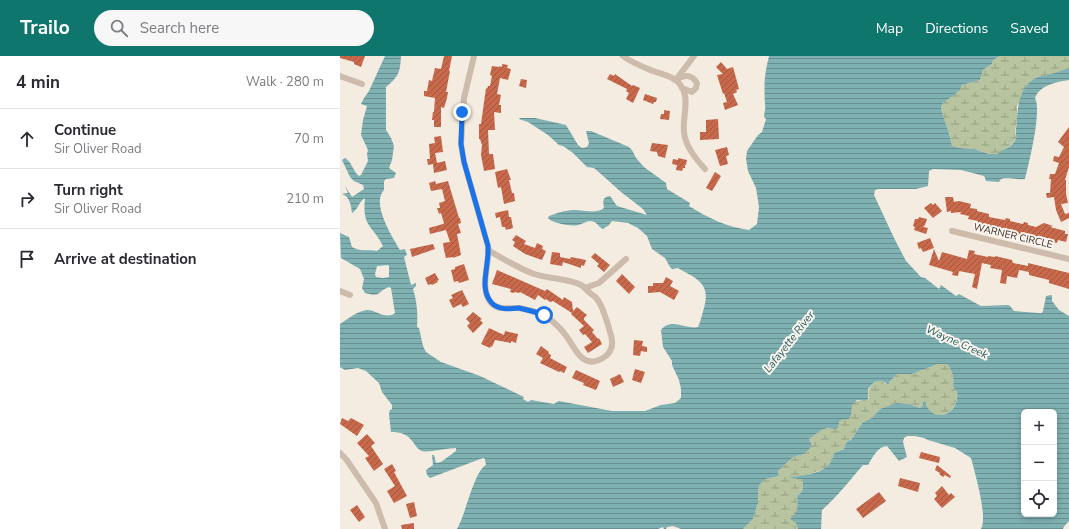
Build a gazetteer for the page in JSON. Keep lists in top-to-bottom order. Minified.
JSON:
{"streets":{"street":["WARNER CIRCLE"]},"water":["Lafayette River","Wayne Creek"],"page":{"header":"Trailo","search":"Search here","nav":["Map","Directions","Saved"],"heading":["4 min","Walk · 280 m"],"list":[["Continue","Sir Oliver Road","70 m"],["Turn right","Sir Oliver Road","210 m"],"Arrive at destination"],"map_buttons":["+","−"]}}
